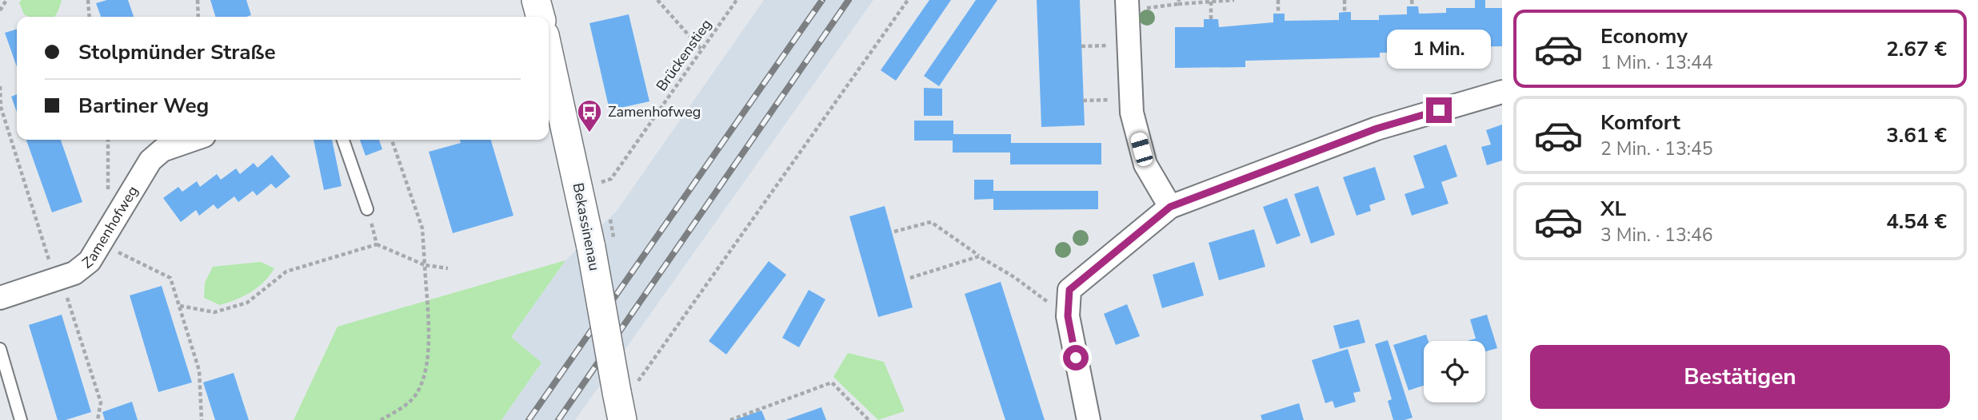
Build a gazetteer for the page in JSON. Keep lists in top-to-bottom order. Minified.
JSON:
{"streets":{"street":["Zamenhofweg","Bekassinenau"],"path":["Brückenstieg"]},"crossings":[["Brückenstieg","Bekassinenau"]],"places":{"bus stop":["Zamenhofweg"]},"page":{"list":[{"name":"Economy","note":"1 Min. · 13:44","value":"2.67 €"},{"name":"Komfort","note":"2 Min. · 13:45","value":"3.61 €"},{"name":"XL","note":"3 Min. · 13:46","value":"4.54 €"}],"banner":["Stolpmünder Straße","Bartiner Weg"],"bubble":"1 Min.","buttons":"Bestätigen"}}
